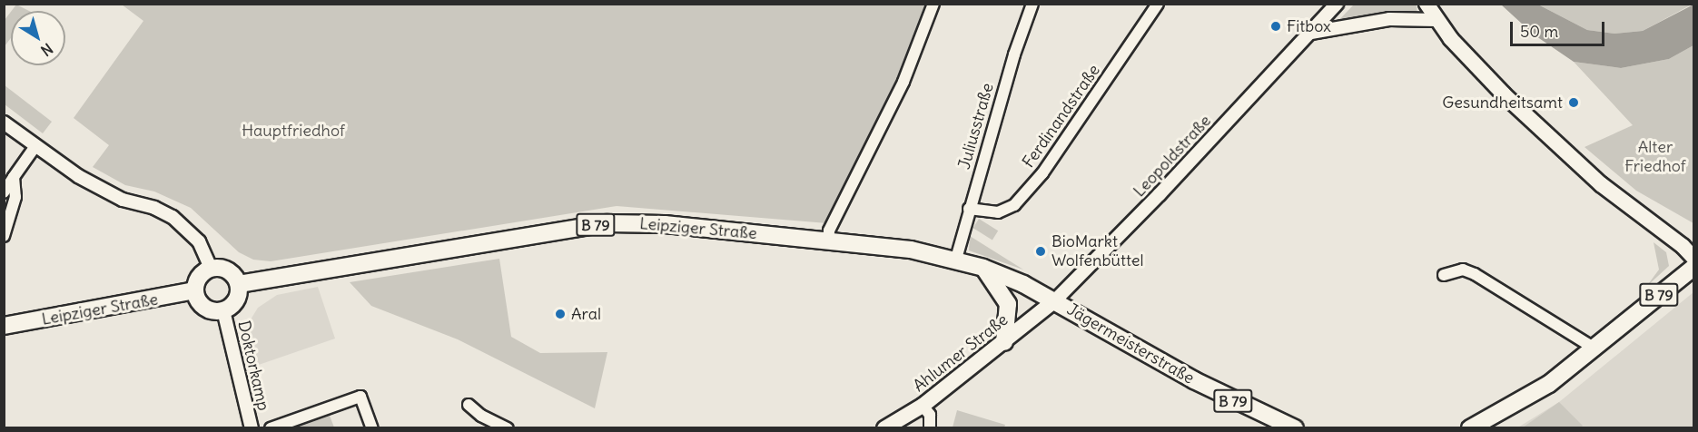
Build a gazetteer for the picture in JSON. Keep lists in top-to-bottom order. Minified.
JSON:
{"streets":{"main road":["B 79","Leipziger Straße","Jägermeisterstraße","Ahlumer Straße"],"street":["Ferdinandstraße","Juliusstraße","Leopoldstraße","Doktorkamp"]},"crossings":[["Ferdinandstraße","Juliusstraße"],["Juliusstraße","Leipziger Straße"],["Leopoldstraße","Leipziger Straße"],["Leopoldstraße","Jägermeisterstraße"],["Leopoldstraße","Ahlumer Straße"],["Leipziger Straße","Jägermeisterstraße"],["Leipziger Straße","Ahlumer Straße"],["Leipziger Straße","Doktorkamp"],["Jägermeisterstraße","Ahlumer Straße"]],"parks":["Hauptfriedhof","Alter Friedhof"],"places":["Fitbox","Gesundheitsamt","BioMarkt Wolfenbüttel","Aral"],"scale_bar":"50 m","north":"bottom right"}
